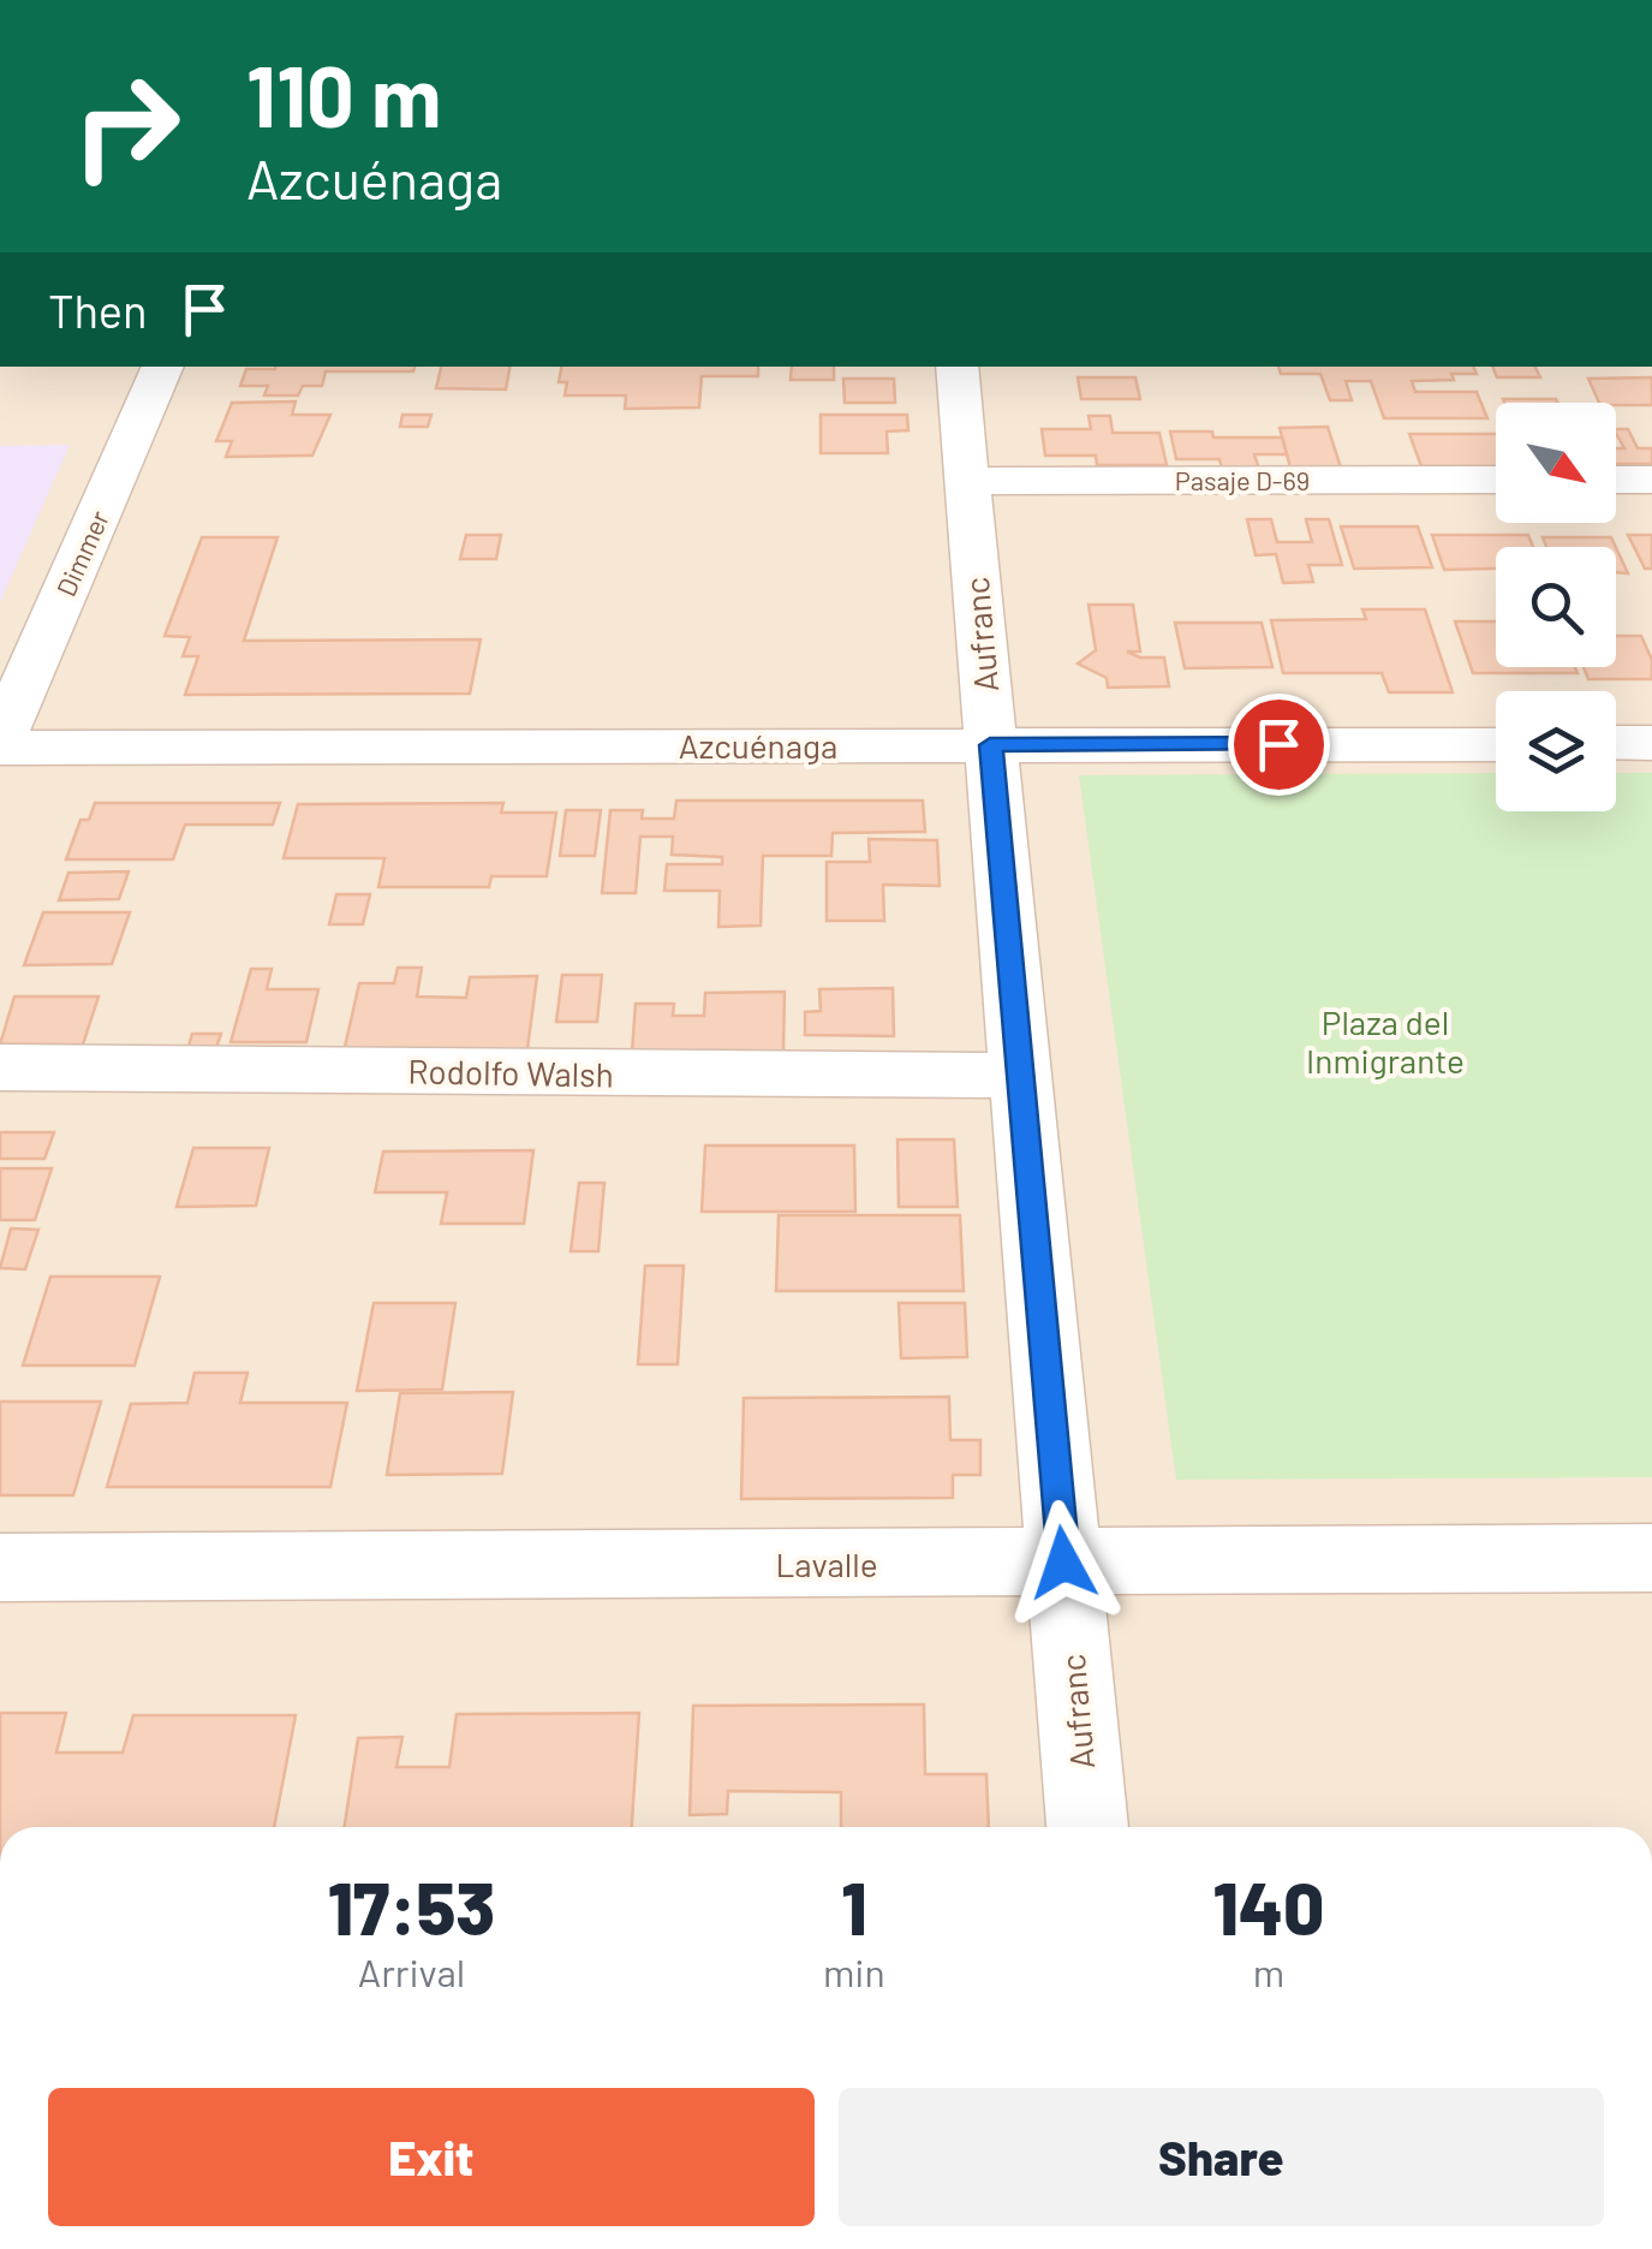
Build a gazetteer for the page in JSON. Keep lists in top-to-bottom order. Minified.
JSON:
{"streets":{"street":["Pasaje D-69","Dimmer","Aufranc","Azcuénaga","Rodolfo Walsh","Lavalle"]},"crossings":[["Pasaje D-69","Aufranc"],["Dimmer","Azcuénaga"],["Aufranc","Azcuénaga"],["Aufranc","Rodolfo Walsh"],["Aufranc","Lavalle"]],"parks":["Plaza del Inmigrante"],"north":"bottom right","page":{"turn":["110 m","Azcuénaga"],"then":"Then","eta":["17:53","Arrival","1","min","140","m"],"buttons":["Exit","Share"]}}
